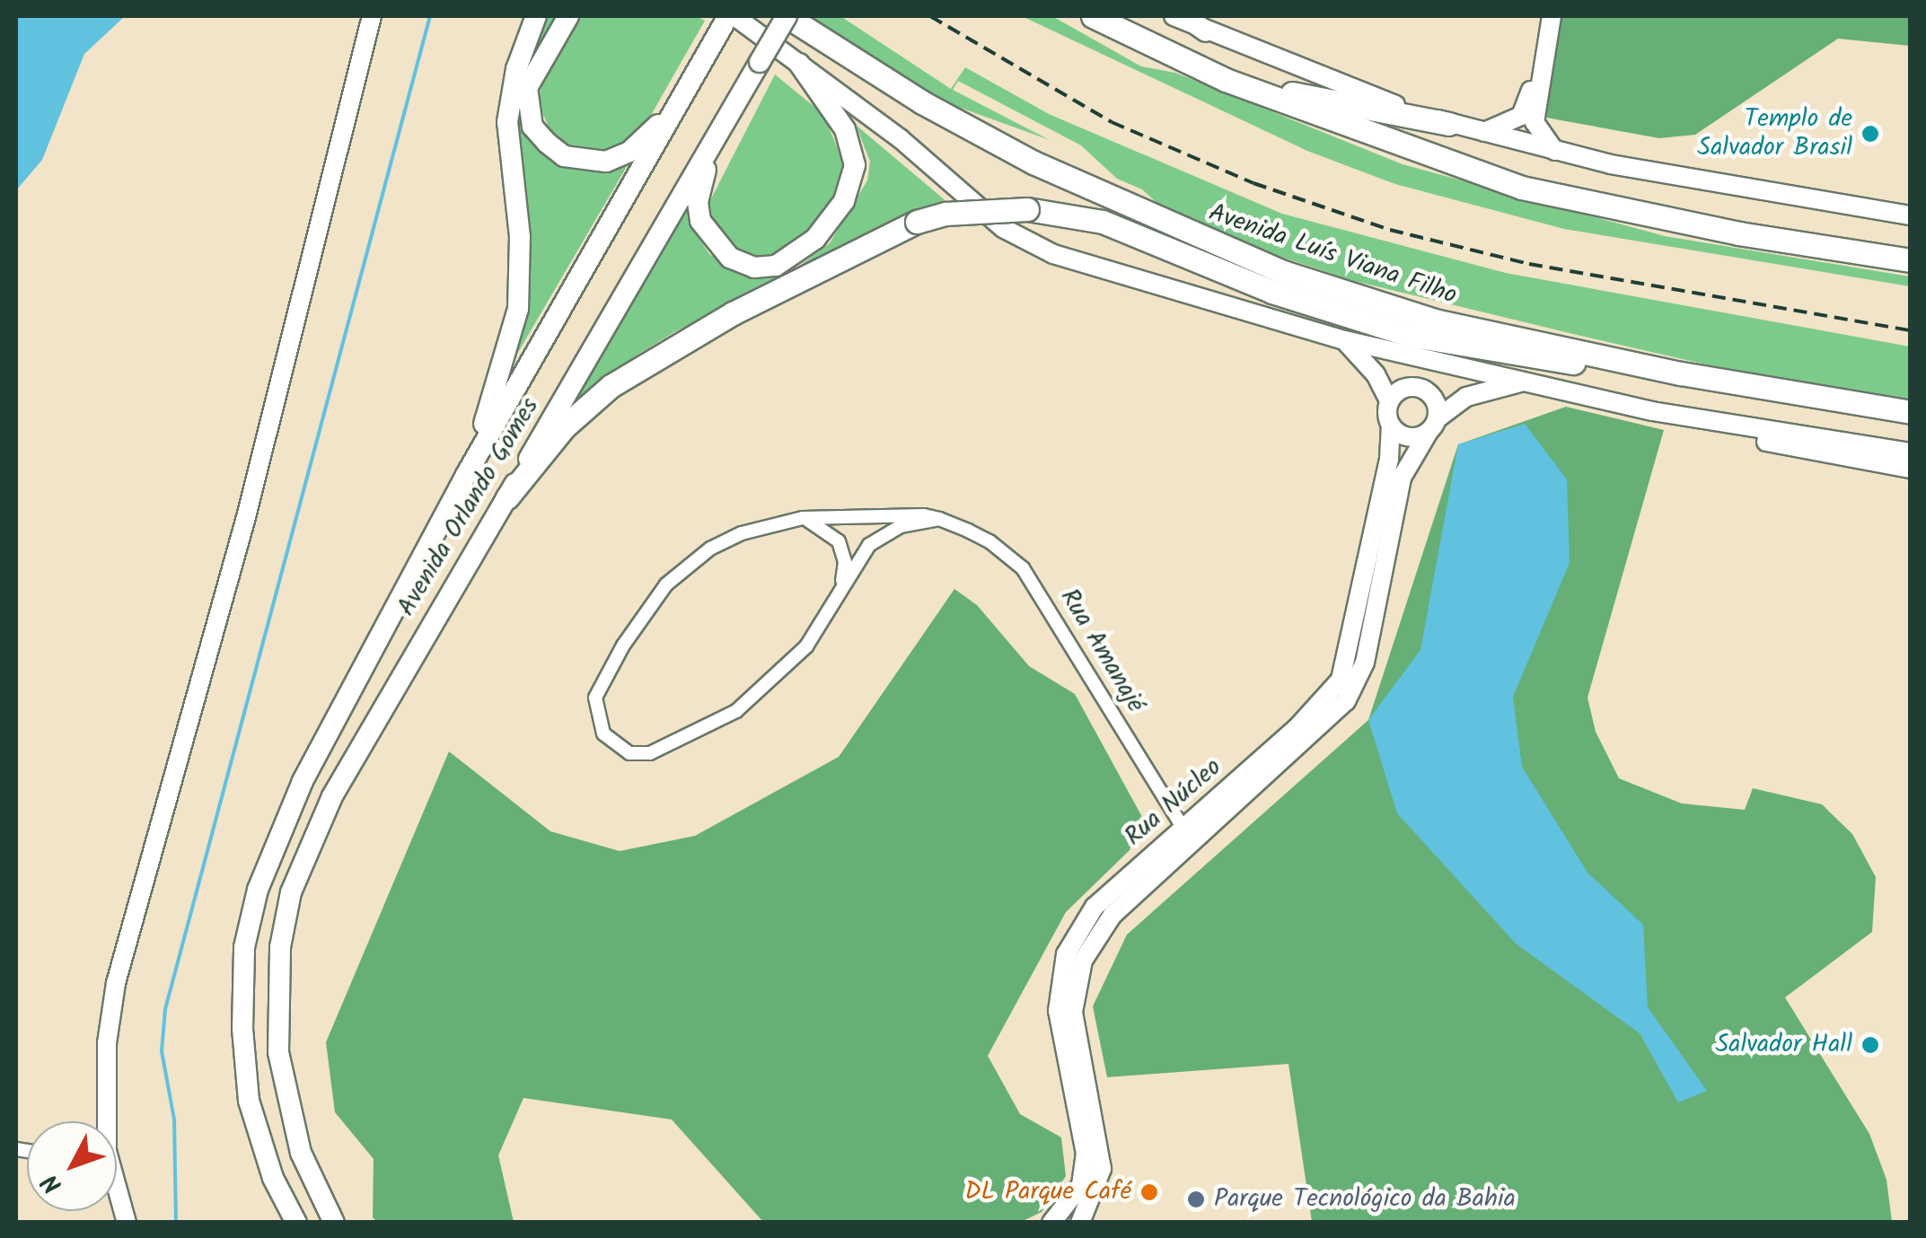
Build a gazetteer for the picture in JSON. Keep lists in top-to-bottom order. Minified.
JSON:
{"streets":{"highway":["Avenida Luís Viana Filho"],"main road":["Avenida Orlando Gomes","Rua Núcleo"],"street":["Rua Amanajé"]},"crossings":[["Avenida Luís Viana Filho","Avenida Orlando Gomes"],["Rua Amanajé","Rua Núcleo"]],"places":["Templo de Salvador Brasil","Salvador Hall","DL Parque Café","Parque Tecnológico da Bahia"],"north":"bottom left"}
